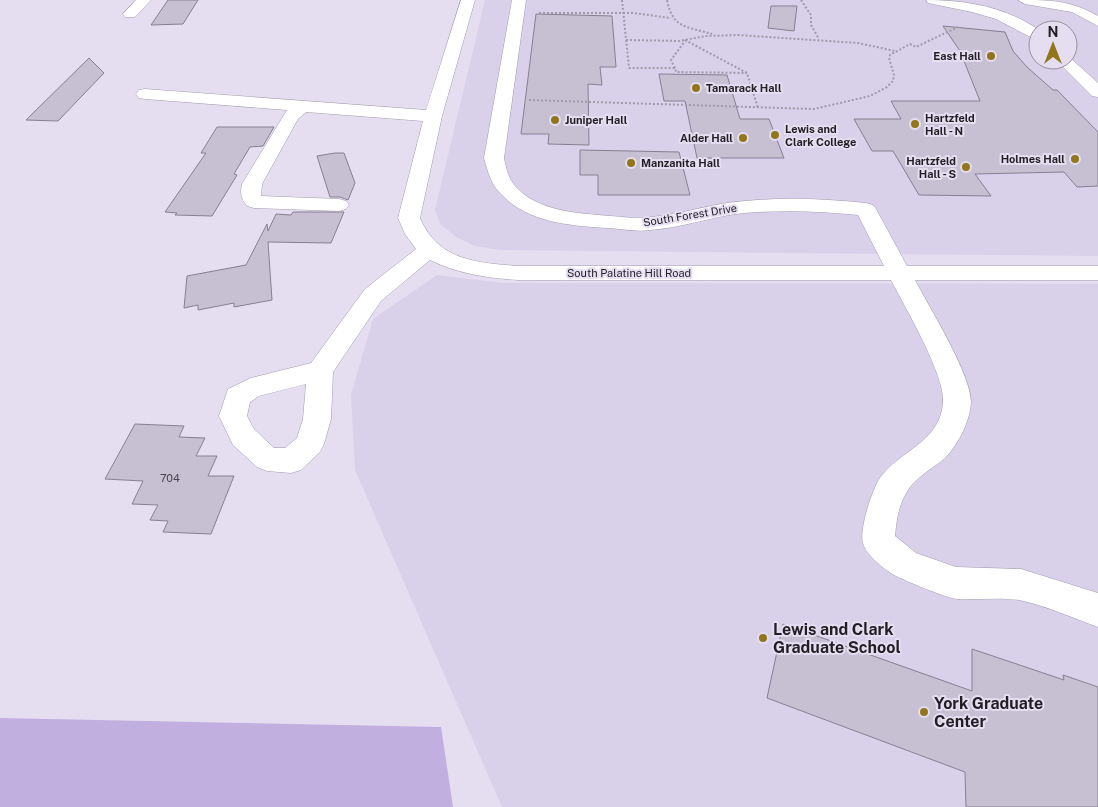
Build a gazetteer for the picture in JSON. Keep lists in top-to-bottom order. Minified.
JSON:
{"streets":{"street":["South Forest Drive","South Palatine Hill Road"]},"crossings":[["South Forest Drive","South Palatine Hill Road"]],"places":["East Hall","Tamarack Hall","Juniper Hall","Hartzfeld Hall - N","Lewis and Clark College","Alder Hall","Holmes Hall","Manzanita Hall","Hartzfeld Hall - S","Lewis and Clark Graduate School","York Graduate Center"],"house_numbers":["704"],"north":"top"}
